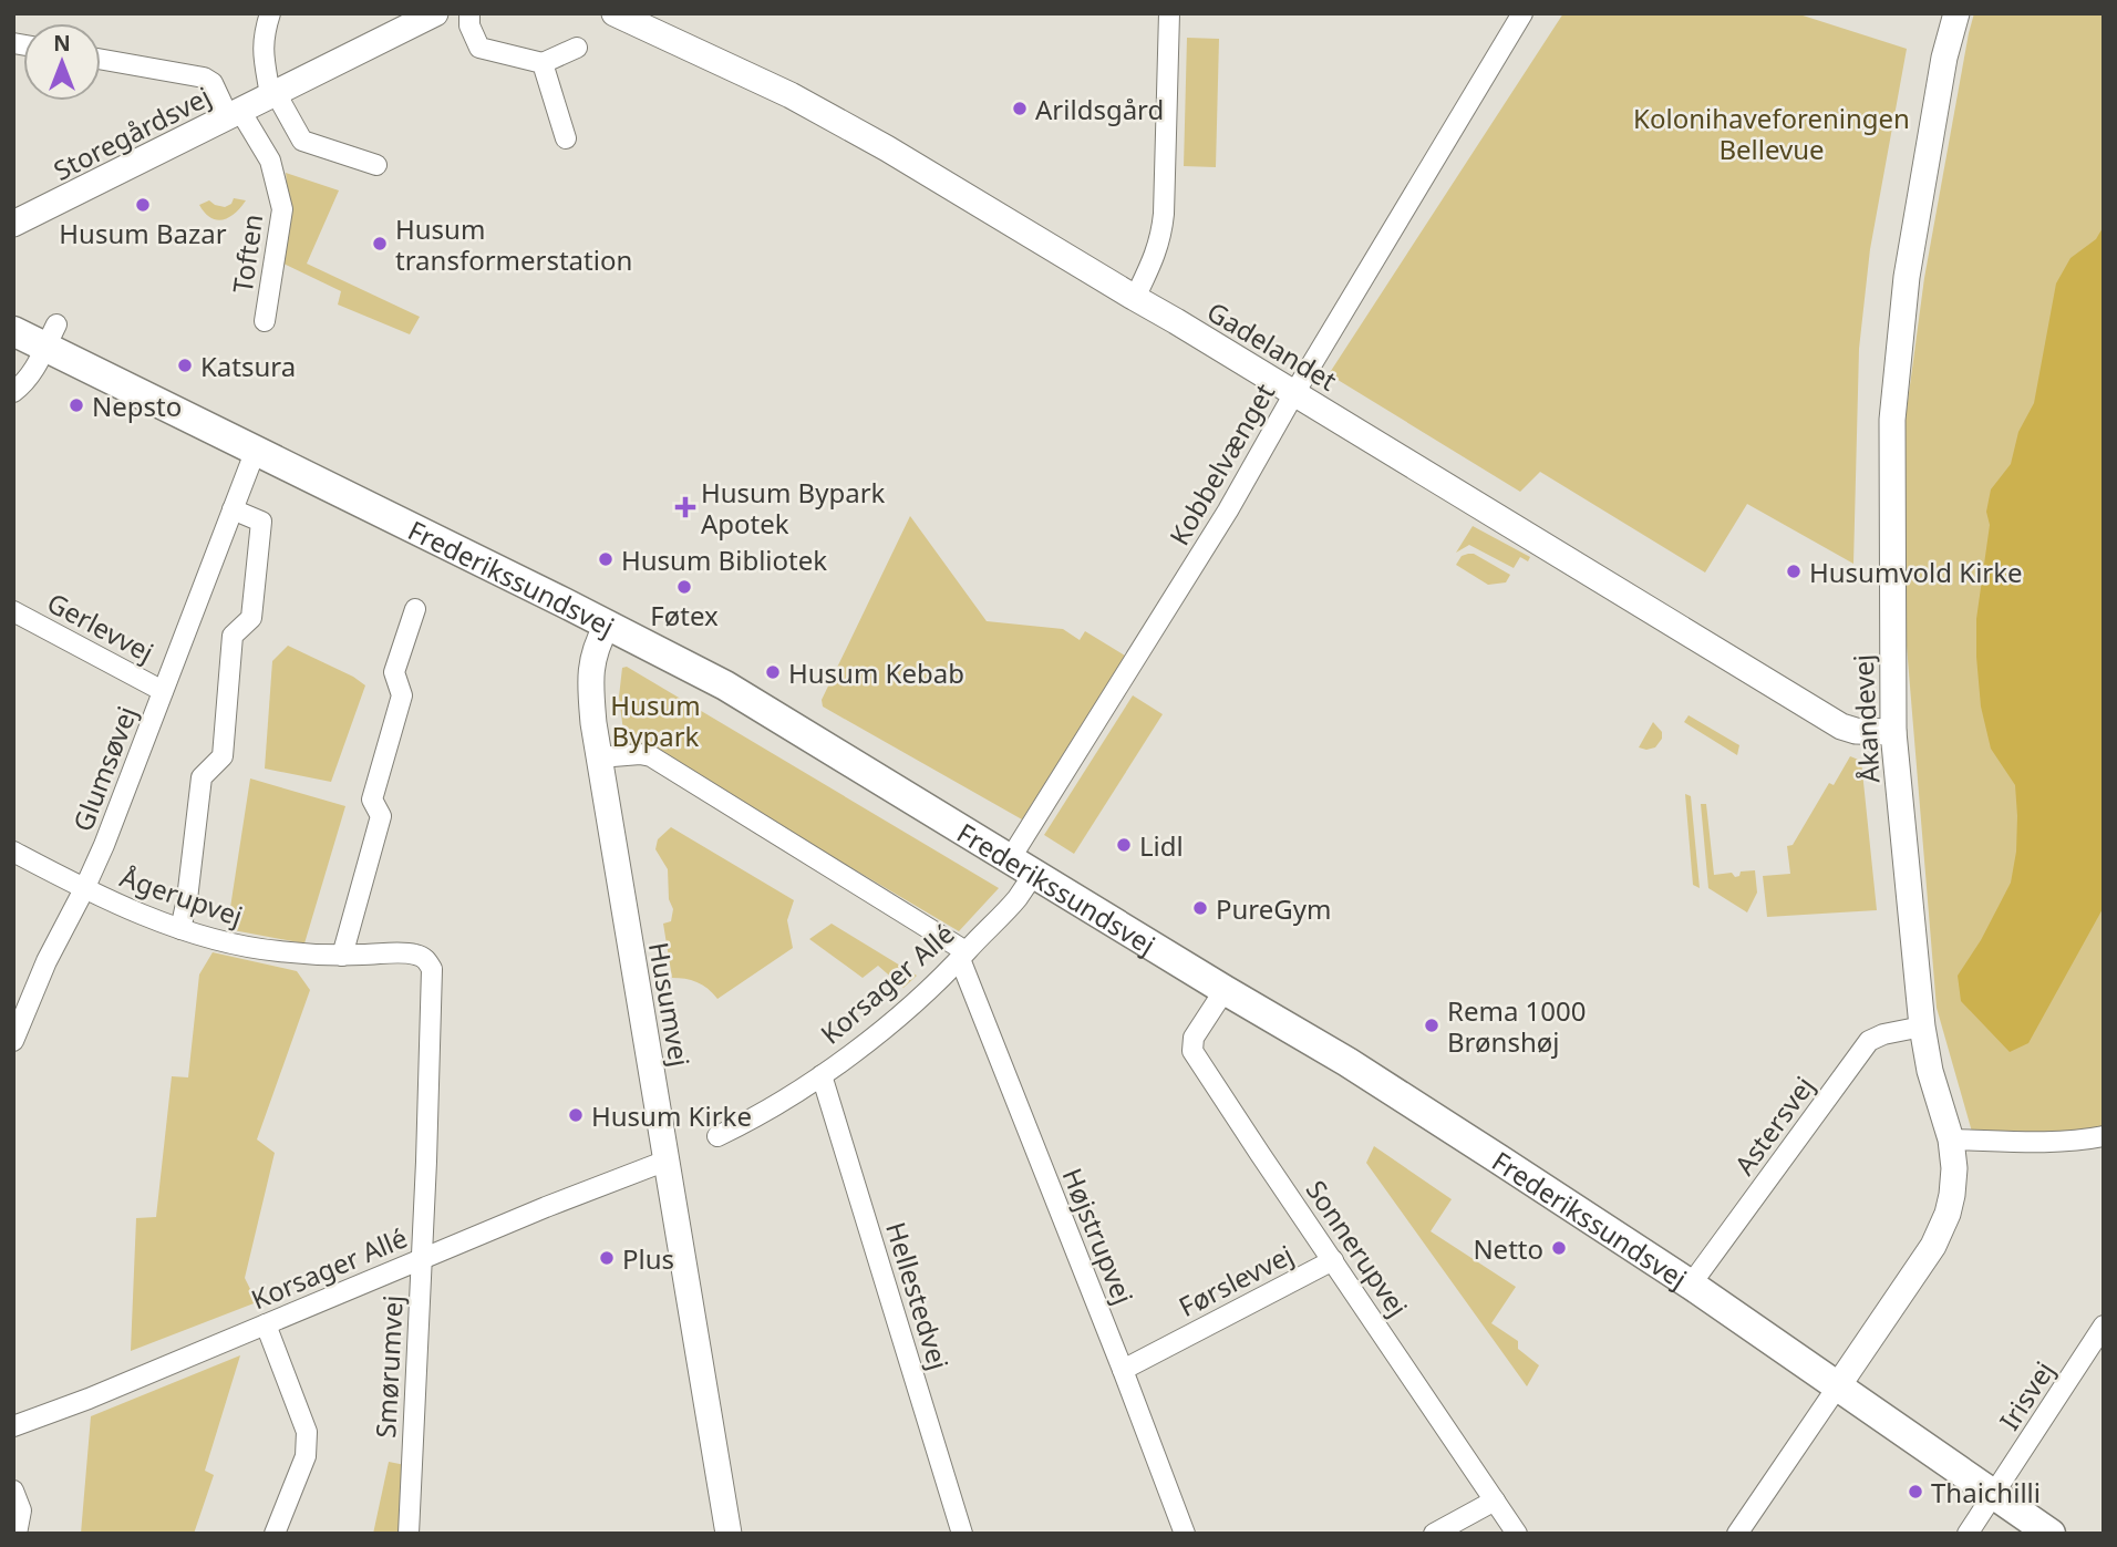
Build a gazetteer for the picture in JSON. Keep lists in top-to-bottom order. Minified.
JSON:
{"streets":{"main road":["Frederikssundsvej"],"street":["Storegårdsvej","Toften","Gadelandet","Kobbelvænget","Gerlevvej","Åkandevej","Glumsøvej","Ågerupvej","Korsager Allé","Husumvej","Astersvej","Højstrupvej","Sonnerupvej","Førslevvej","Hellestedvej","Smørumvej","Irisvej"]},"crossings":[["Storegårdsvej","Toften"],["Gadelandet","Kobbelvænget"],["Gadelandet","Åkandevej"],["Kobbelvænget","Frederikssundsvej"],["Kobbelvænget","Korsager Allé"],["Frederikssundsvej","Åkandevej"],["Frederikssundsvej","Glumsøvej"],["Frederikssundsvej","Korsager Allé"],["Frederikssundsvej","Husumvej"],["Frederikssundsvej","Astersvej"],["Frederikssundsvej","Sonnerupvej"],["Frederikssundsvej","Irisvej"],["Gerlevvej","Glumsøvej"],["Åkandevej","Astersvej"],["Glumsøvej","Ågerupvej"],["Ågerupvej","Smørumvej"],["Korsager Allé","Husumvej"],["Korsager Allé","Højstrupvej"],["Korsager Allé","Hellestedvej"],["Korsager Allé","Smørumvej"],["Højstrupvej","Førslevvej"],["Sonnerupvej","Førslevvej"]],"parks":["Kolonihaveforeningen Bellevue","Husum Bypark"],"places":{"other":["Arildsgård","Husum Bazar","Husum transformerstation","Katsura","Nepsto","Husum Bibliotek","Husumvold Kirke","Føtex","Husum Kebab","Lidl","PureGym","Rema 1000 Brønshøj","Husum Kirke","Netto","Plus","Thaichilli"],"health":["Husum Bypark Apotek"]},"north":"top"}
